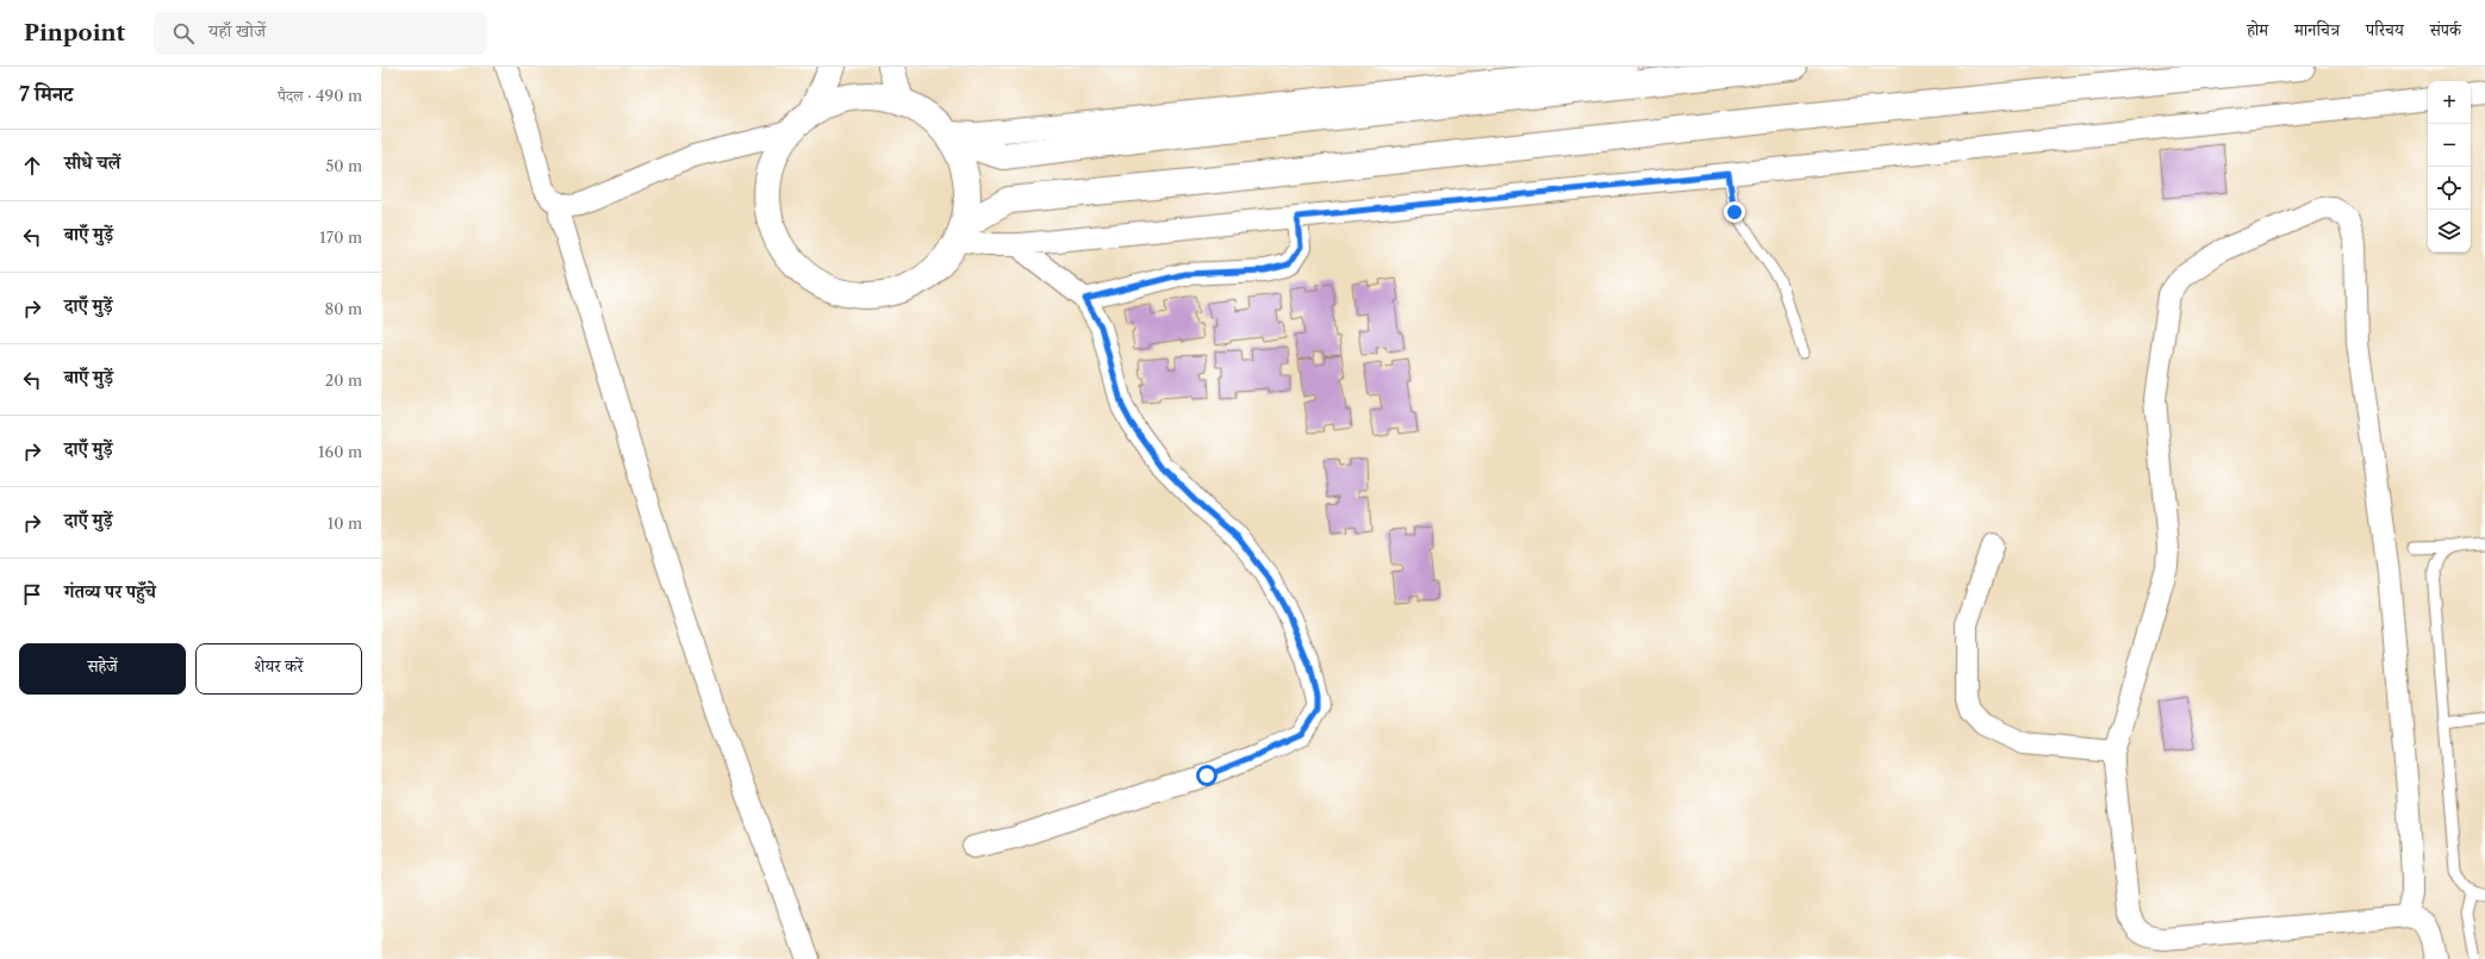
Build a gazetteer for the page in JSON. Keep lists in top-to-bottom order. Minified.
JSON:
{"page":{"header":"Pinpoint","search":"यहाँ खोजें","nav":["होम","मानचित्र","परिचय","संपर्क"],"heading":["7 मिनट","पैदल · 490 m"],"map_buttons":["+","−"],"list":[["सीधे चलें","50 m"],["बाएँ मुड़ें","170 m"],["दाएँ मुड़ें","80 m"],["बाएँ मुड़ें","20 m"],["दाएँ मुड़ें","160 m"],["दाएँ मुड़ें","10 m"],"गंतव्य पर पहुँचे"],"buttons":["सहेजें","शेयर करें"]}}
